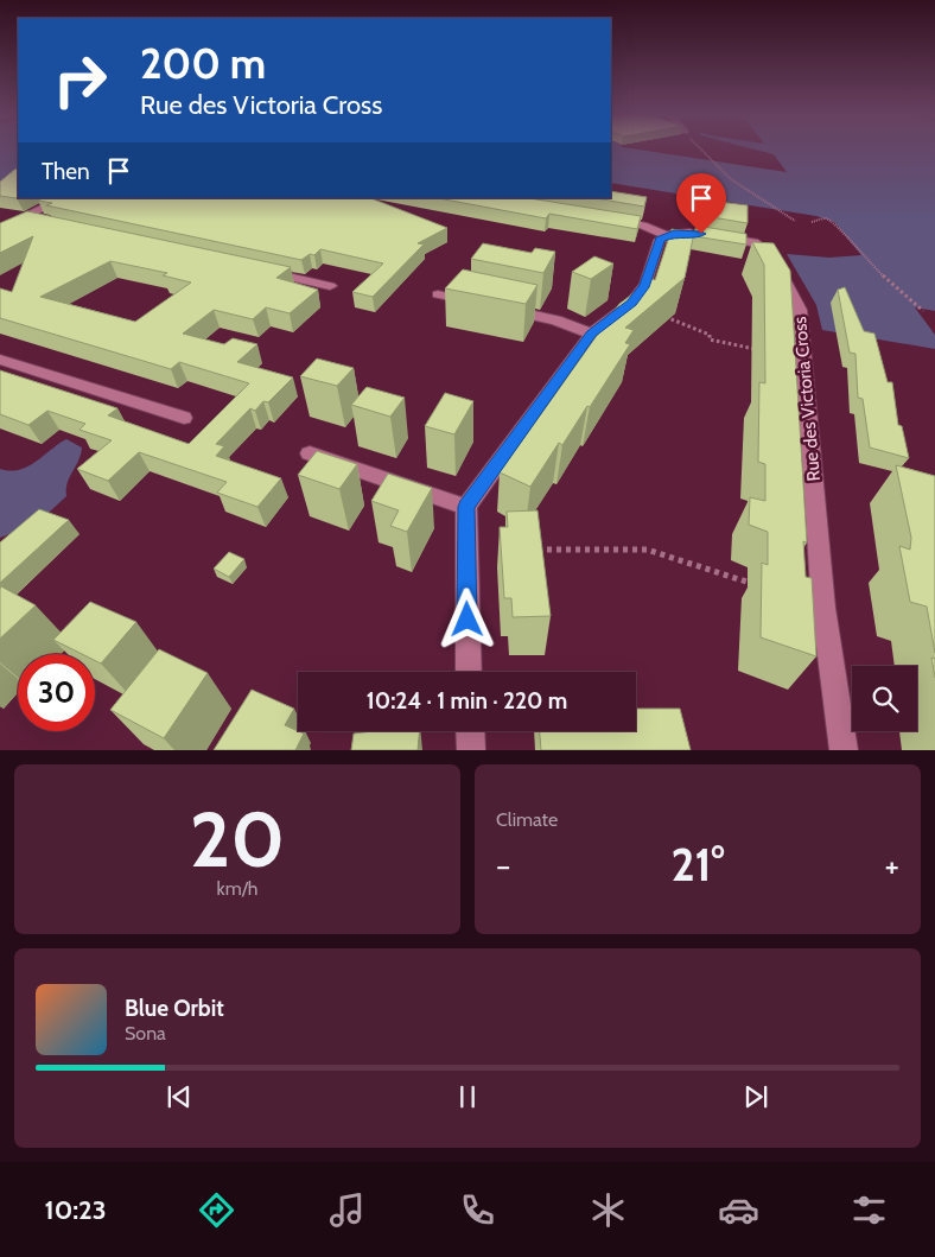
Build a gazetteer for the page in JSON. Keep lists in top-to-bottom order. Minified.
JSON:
{"streets":{"street":["Rue des Victoria Cross"]},"page":{"turn":["200 m","Rue des Victoria Cross"],"then":"Then","limit":"30","trip":"10:24 · 1 min · 220 m","tile":[["20","km/h"],"Climate"],"heat":["−","21°","+"],"song":["Blue Orbit","Sona"],"tabs":"10:23"}}
